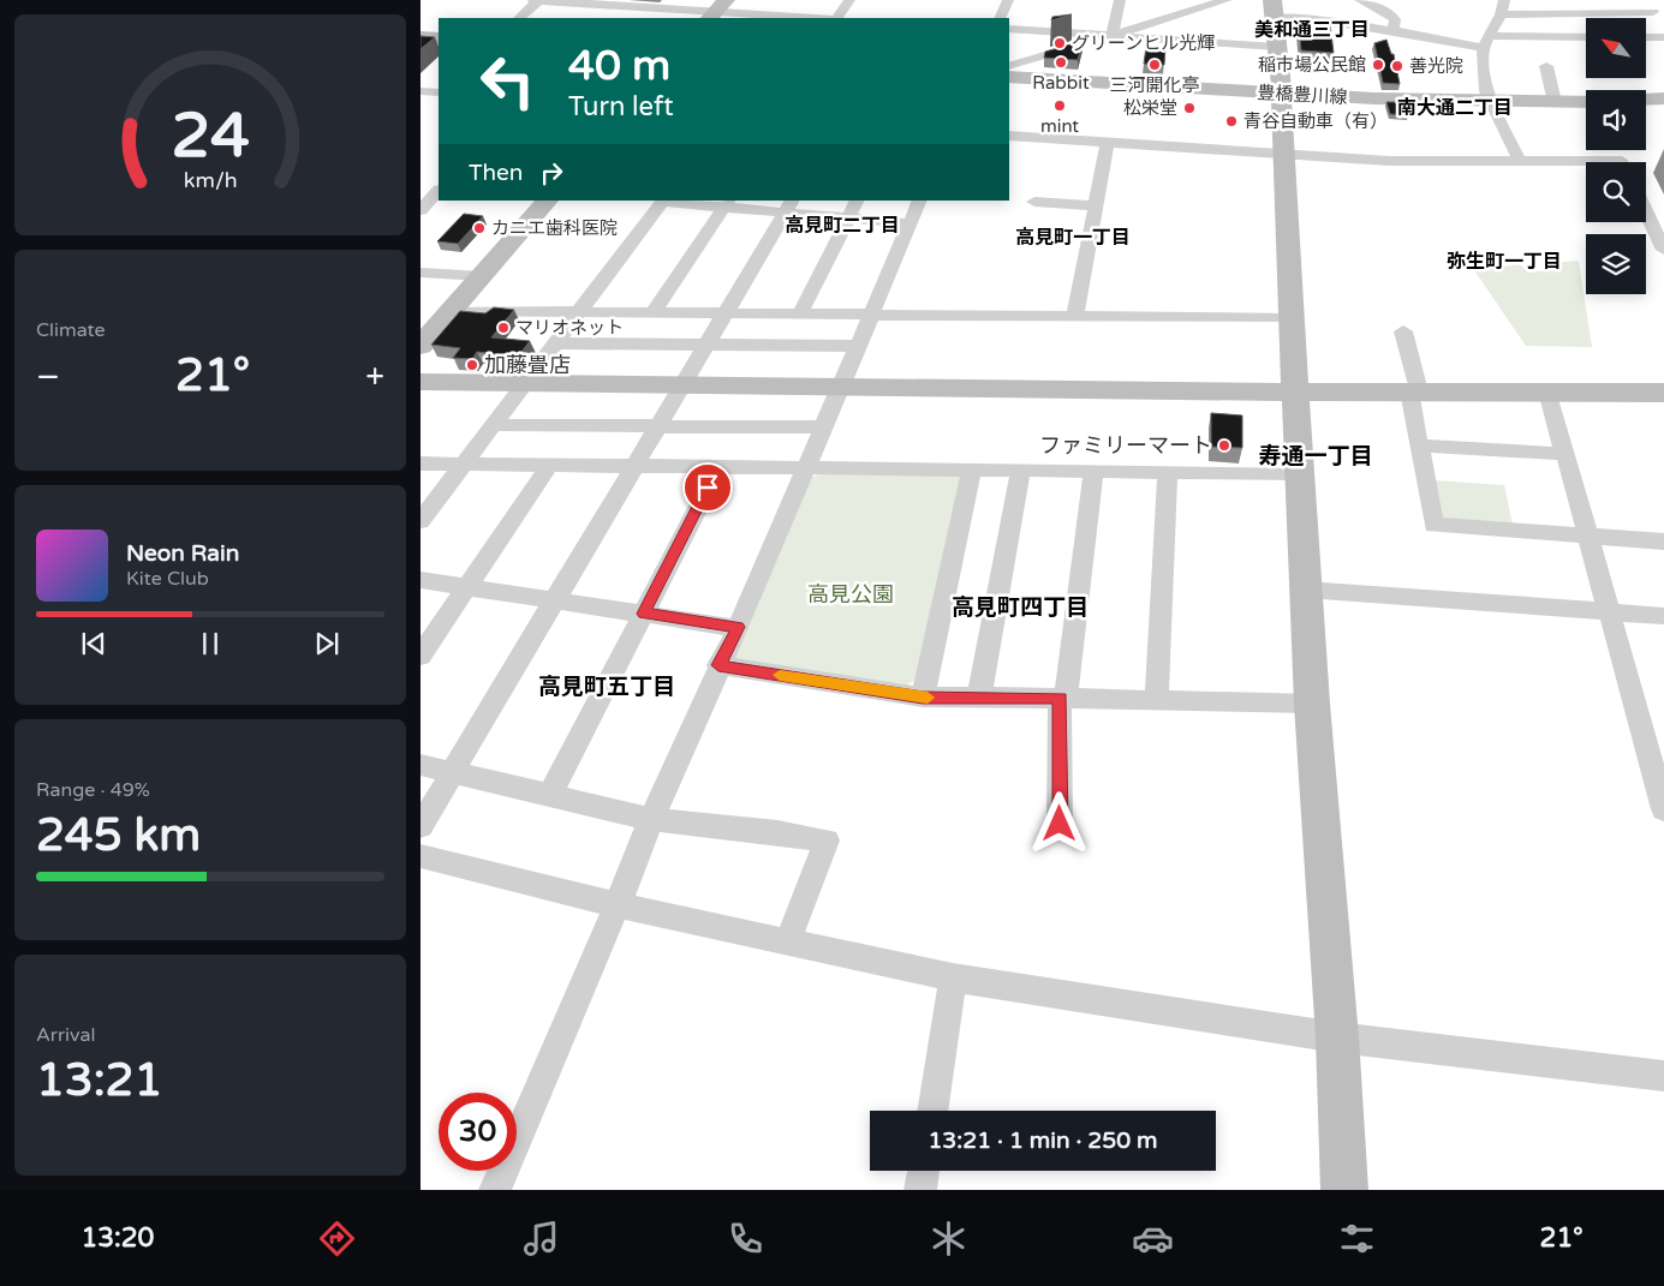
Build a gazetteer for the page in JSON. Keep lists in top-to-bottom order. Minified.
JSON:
{"streets":{"street":["豊橋豊川線"]},"districts":["美和通三丁目","南大通二丁目","高見町二丁目","高見町一丁目","弥生町一丁目","寿通一丁目","高見町四丁目","高見町五丁目"],"parks":["高見公園"],"places":["グリーンヒル光輝","Rabbit","三河開化亭","稲市場公民館","善光院","mint","松栄堂","青谷自動車（有）","カニエ歯科医院","マリオネット","加藤畳店","ファミリーマート"],"north":"top left","page":{"turn":["40 m","Turn left"],"then":"Then","tile":["Climate",["Range · 49%","245 km"],["Arrival","13:21"]],"heat":["−","21°","+"],"song":["Neon Rain","Kite Club"],"limit":"30","trip":"13:21 · 1 min · 250 m","tabs":["13:20","21°"],"gauge":["24","km/h"]}}
